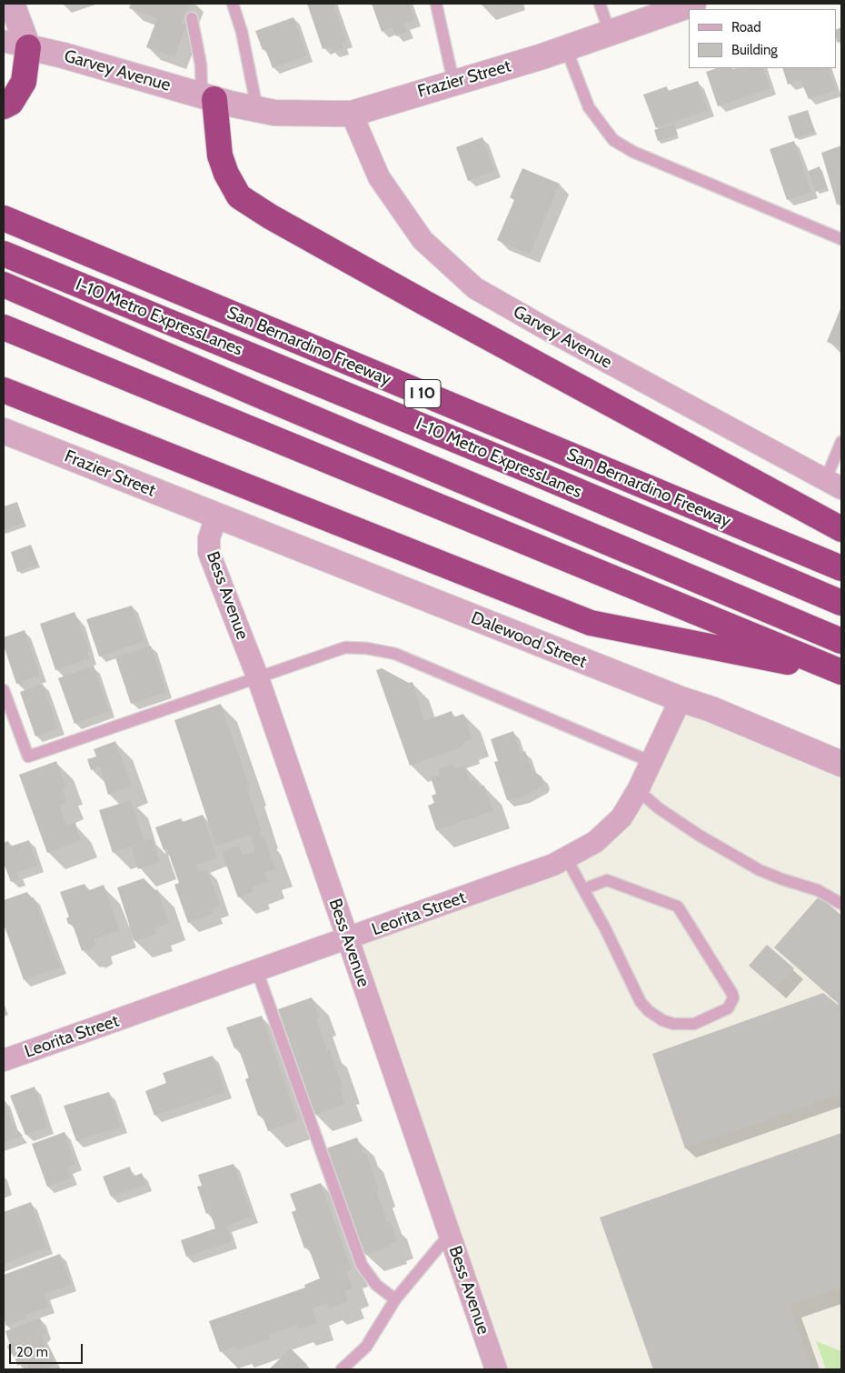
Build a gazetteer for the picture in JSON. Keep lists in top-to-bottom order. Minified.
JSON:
{"streets":{"highway":["I-10 Metro ExpressLanes","San Bernardino Freeway","I 10"],"street":["Garvey Avenue","Frazier Street","Bess Avenue","Dalewood Street","Leorita Street"]},"crossings":[["Garvey Avenue","Frazier Street"],["Frazier Street","Bess Avenue"],["Frazier Street","Dalewood Street"],["Bess Avenue","Dalewood Street"],["Bess Avenue","Leorita Street"],["Dalewood Street","Leorita Street"]],"legend":["Road","Building"],"scale_bar":"20 m"}
